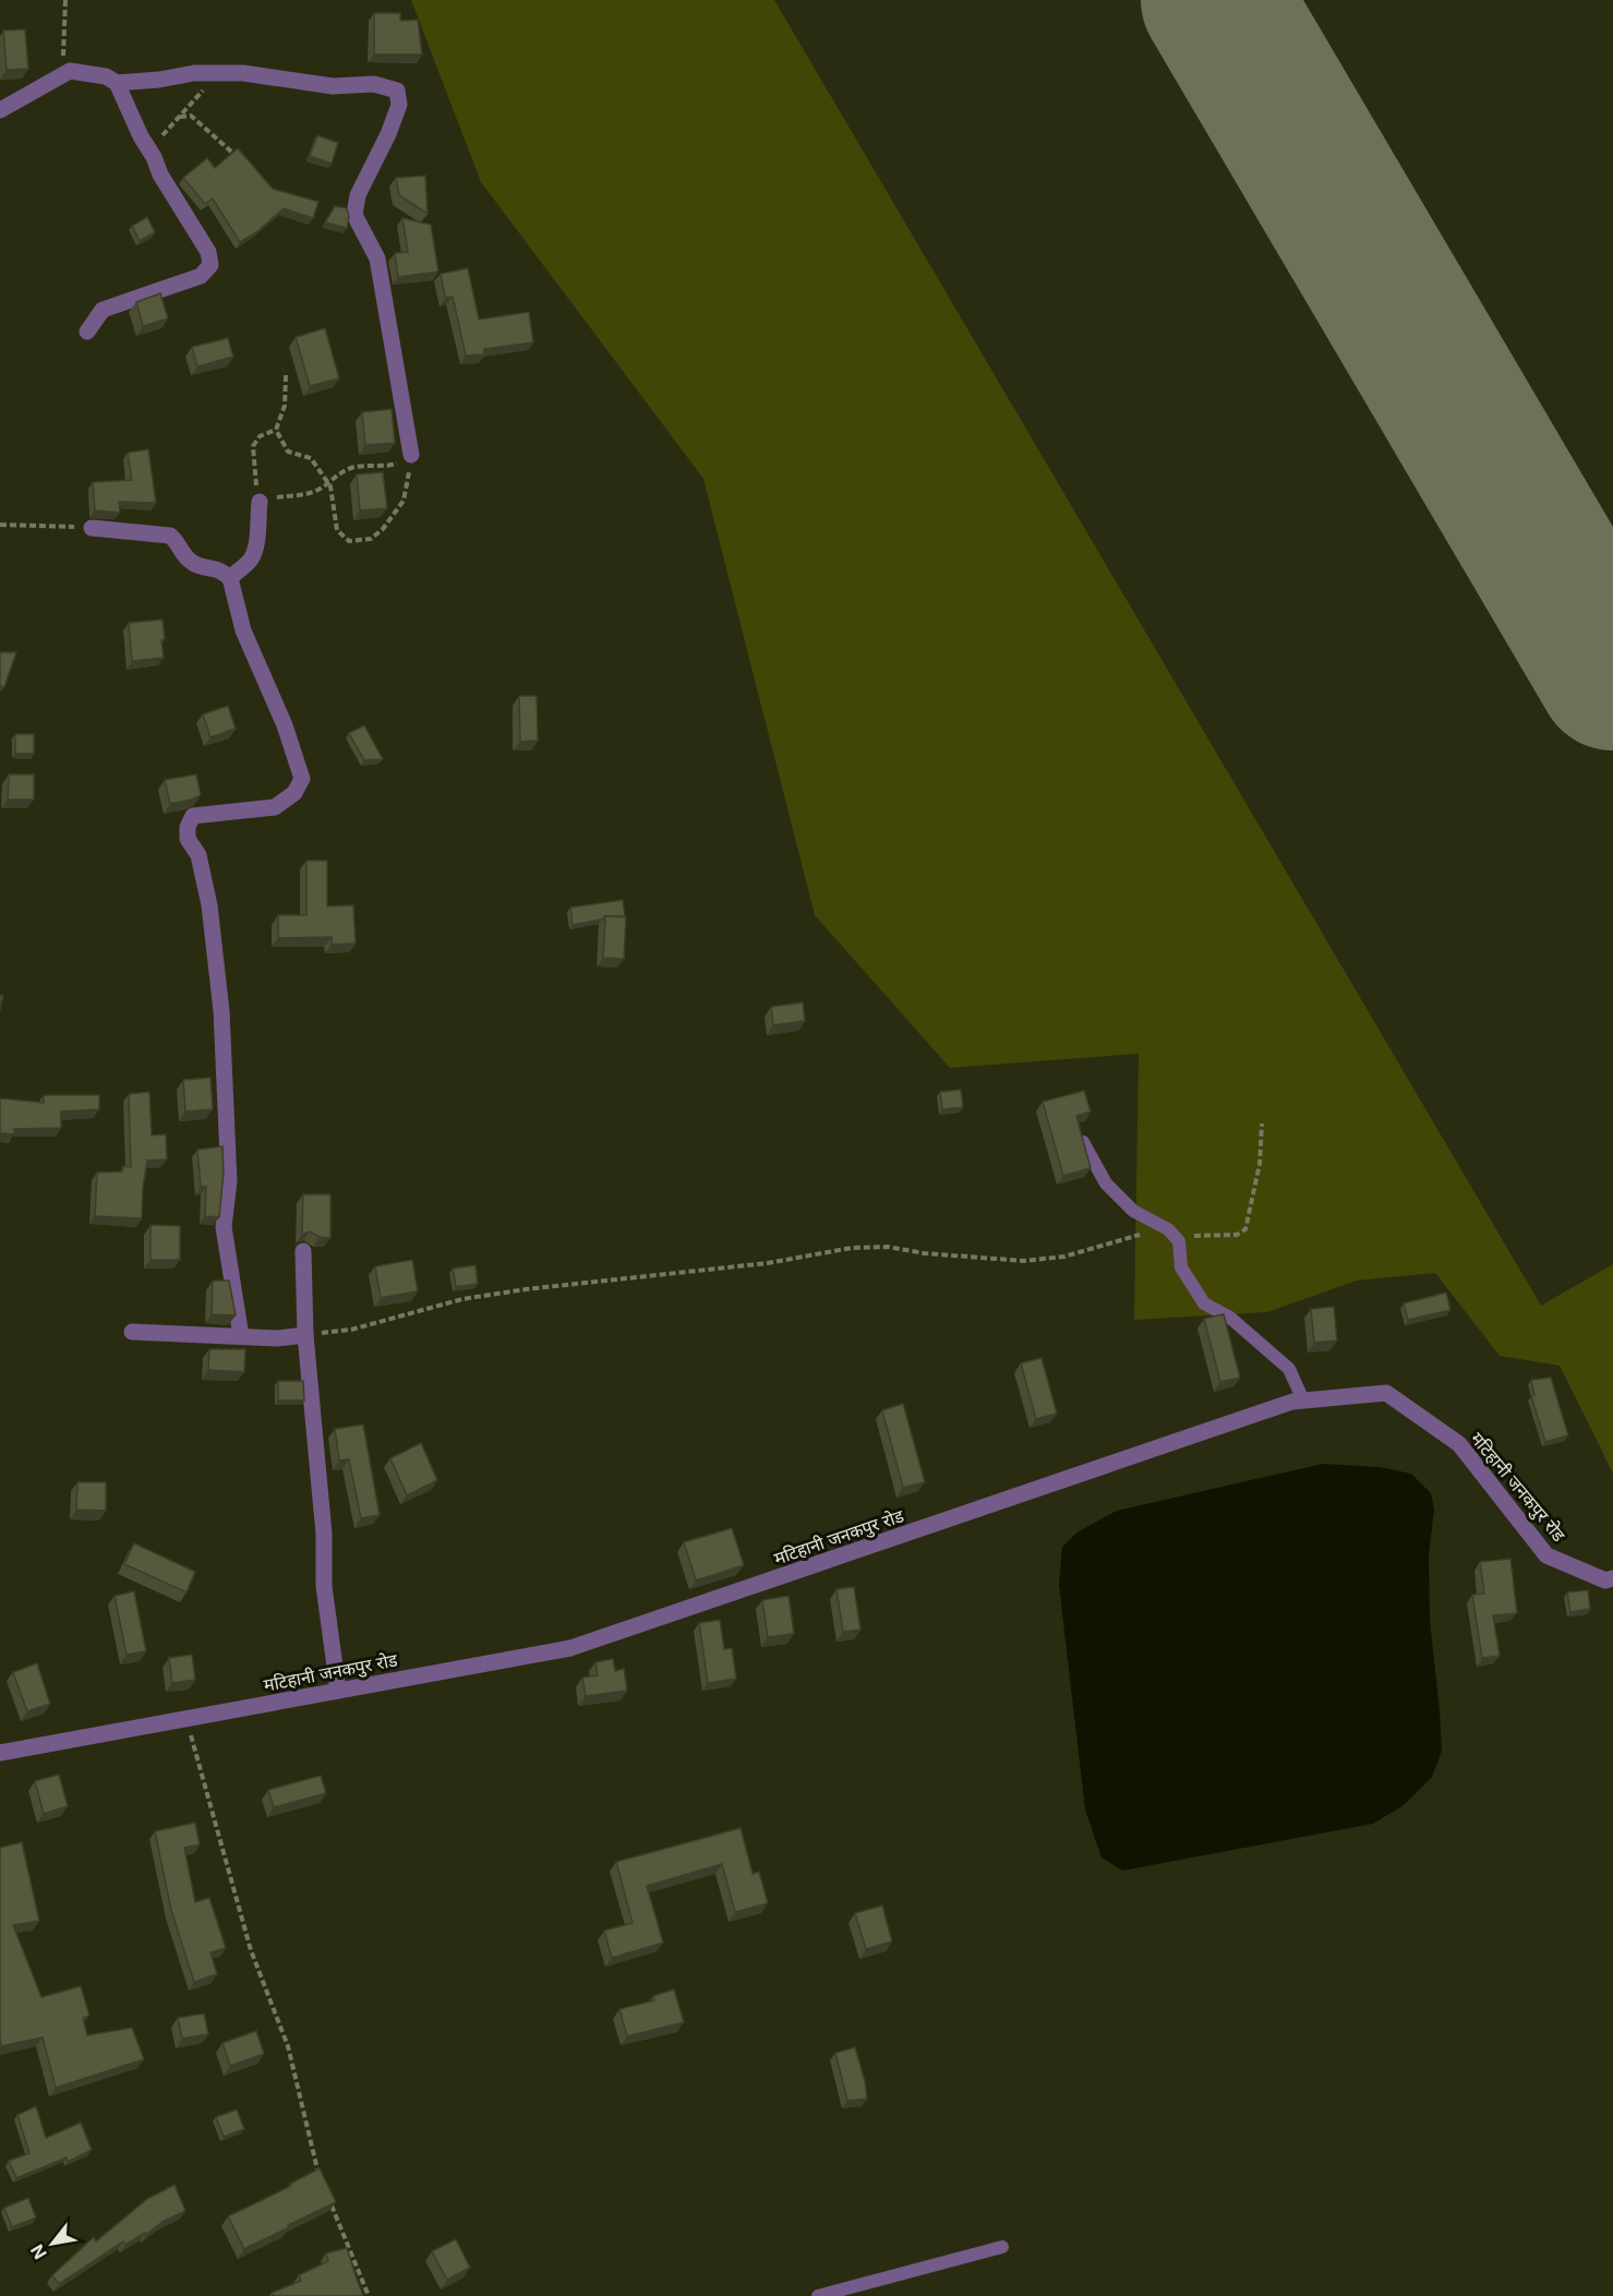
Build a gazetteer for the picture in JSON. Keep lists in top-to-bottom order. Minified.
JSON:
{"streets":{"street":["मटिहानी जनकपुर रोड"]},"north":"bottom left"}
